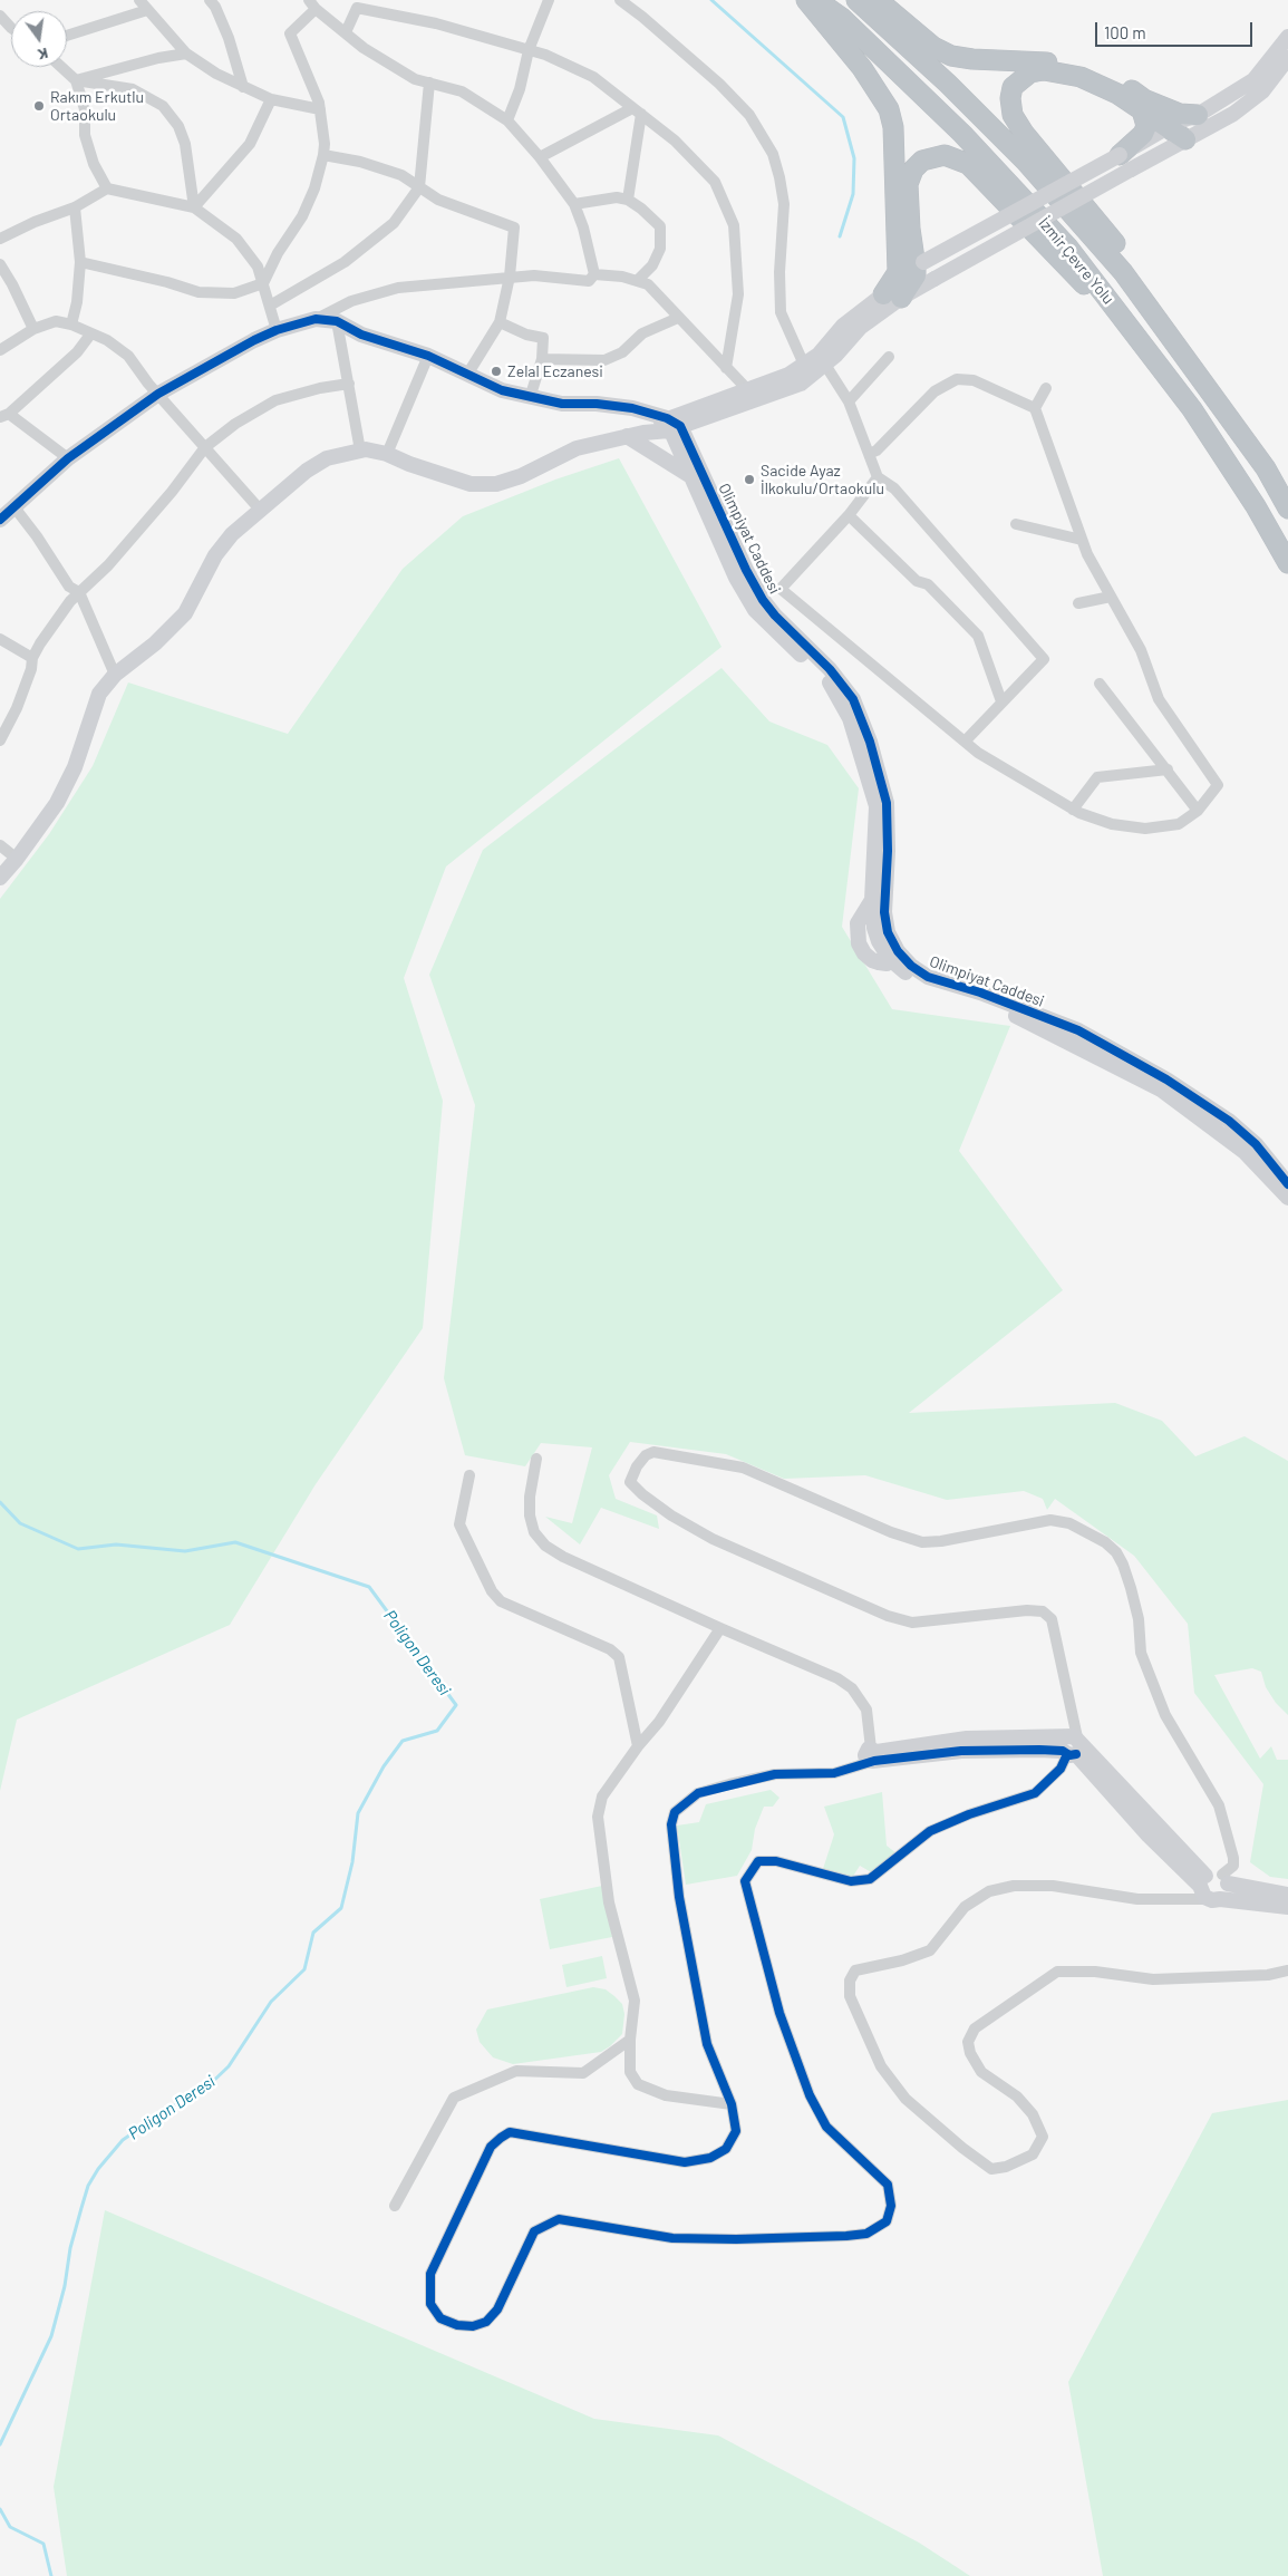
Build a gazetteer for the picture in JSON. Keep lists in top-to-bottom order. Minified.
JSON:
{"streets":{"highway":["İzmir Çevre Yolu"],"street":["Olimpiyat Caddesi"]},"water":["Poligon Deresi"],"places":["Rakım Erkutlu Ortaokulu","Zelal Eczanesi","Sacide Ayaz İlkokulu/Ortaokulu"],"scale_bar":"100 m","north":"bottom"}
